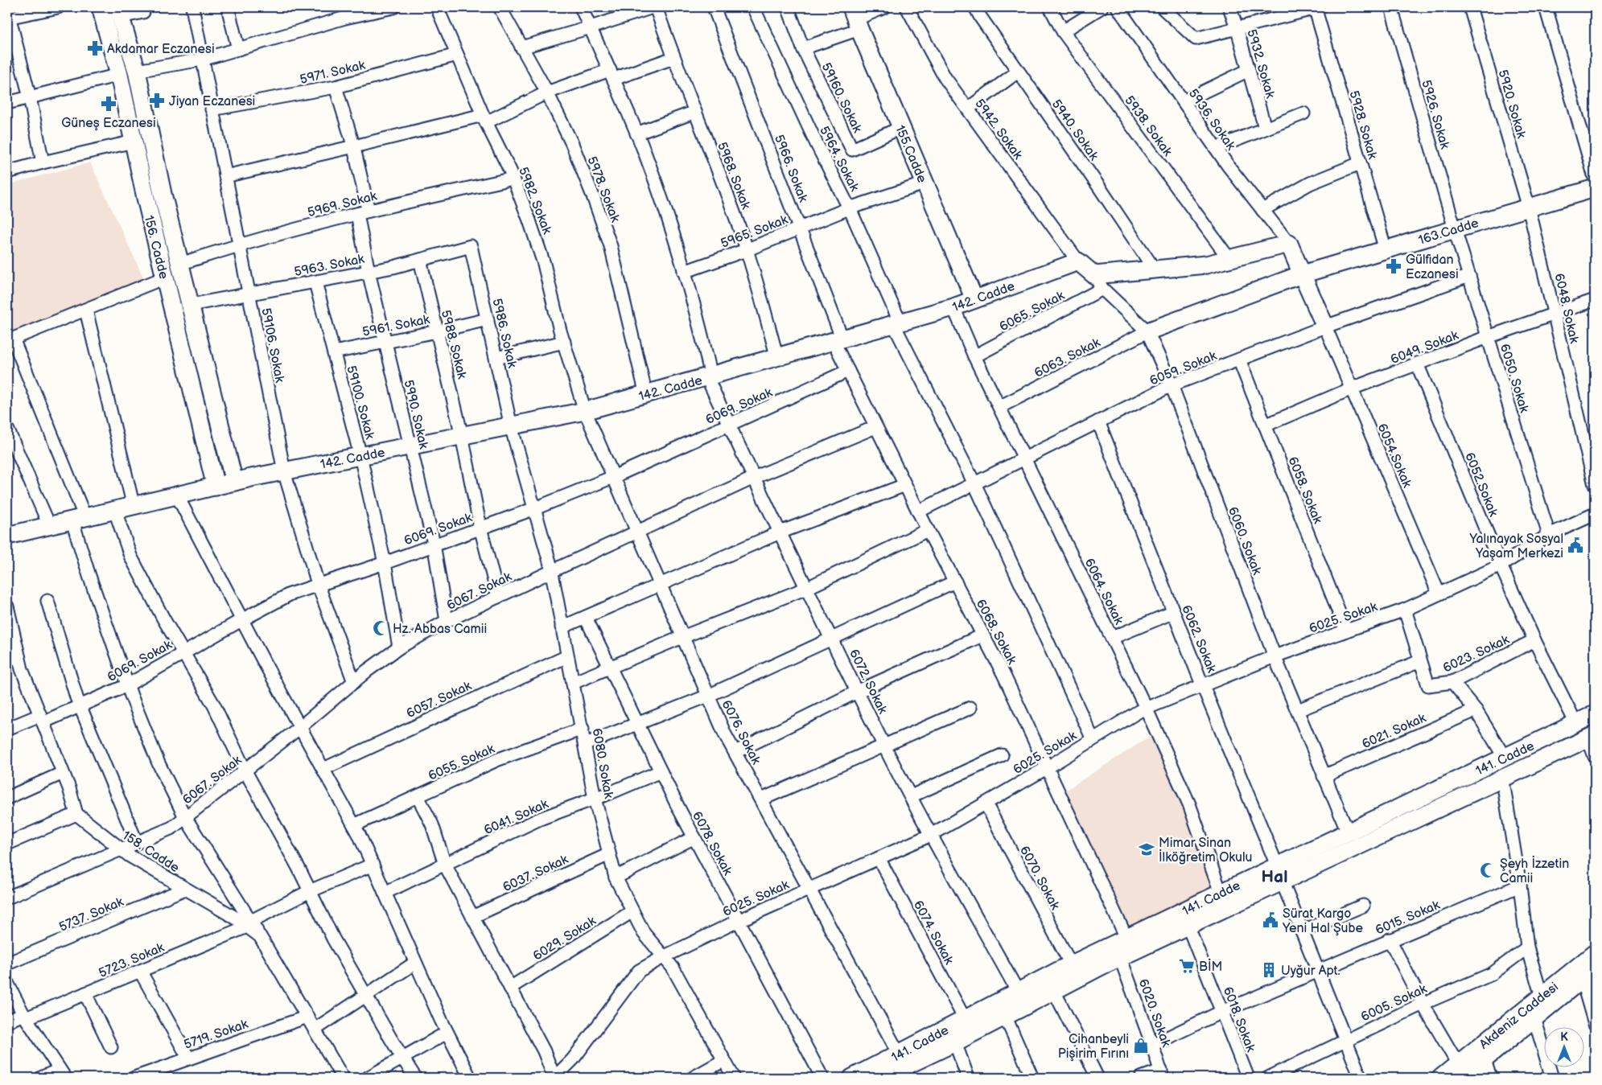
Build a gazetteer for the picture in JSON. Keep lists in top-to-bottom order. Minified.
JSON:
{"streets":{"street":["5932. Sokak","5971. Sokak","59160. Sokak","5920. Sokak","5926. Sokak","5936. Sokak","5928. Sokak","5938. Sokak","5942. Sokak","5940. Sokak","155.Cadde","5964. Sokak","5966. Sokak","5968. Sokak","5978. Sokak","5982. Sokak","5969. Sokak","5965. Sokak","163.Cadde","156. Cadde","5963. Sokak","142. Cadde","6048. Sokak","6065. Sokak","5961. Sokak","5986. Sokak","5988. Sokak","59106. Sokak","6049. Sokak","6063. Sokak","6059. Sokak","6050. Sokak","59100. Sokak","6069. Sokak","5990. Sokak","6054.Sokak","6052.Sokak","6058. Sokak","6060. Sokak","6067. Sokak","6064. Sokak","6025. Sokak","6068. Sokak","6062. Sokak","6023. Sokak","6072. Sokak","6057. Sokak","6021. Sokak","6076. Sokak","141. Cadde","6055. Sokak","6080. Sokak","6041. Sokak","6078. Sokak","158. Cadde","6037. Sokak","6070. Sokak","5737. Sokak","6015. Sokak","6074. Sokak","6029. Sokak","5723. Sokak","6005. Sokak","6020. Sokak","Akdeniz Caddesi","6018. Sokak","5719. Sokak"]},"crossings":[["5971. Sokak","5982. Sokak"],["5971. Sokak","59106. Sokak"],["5971. Sokak","5990. Sokak"],["59160. Sokak","155.Cadde"],["5920. Sokak","163.Cadde"],["5920. Sokak","6048. Sokak"],["5926. Sokak","163.Cadde"],["5926. Sokak","6050. Sokak"],["5928. Sokak","163.Cadde"],["5942. Sokak","142. Cadde"],["155.Cadde","5965. Sokak"],["155.Cadde","142. Cadde"],["5964. Sokak","5965. Sokak"],["5964. Sokak","142. Cadde"],["5964. Sokak","6059. Sokak"],["5964. Sokak","6025. Sokak"],["5966. Sokak","5965. Sokak"],["5966. Sokak","142. Cadde"],["5966. Sokak","6068. Sokak"],["5968. Sokak","5965. Sokak"],["5968. Sokak","142. Cadde"],["5978. Sokak","142. Cadde"],["5982. Sokak","5969. Sokak"],["5982. Sokak","142. Cadde"],["5982. Sokak","6076. Sokak"],["5969. Sokak","156. Cadde"],["5969. Sokak","59106. Sokak"],["5969. Sokak","5990. Sokak"],["5965. Sokak","6072. Sokak"],["163.Cadde","6048. Sokak"],["163.Cadde","6063. Sokak"],["163.Cadde","6050. Sokak"],["163.Cadde","6060. Sokak"],["156. Cadde","5963. Sokak"],["156. Cadde","142. Cadde"],["5963. Sokak","5986. Sokak"],["5963. Sokak","5988. Sokak"],["5963. Sokak","59106. Sokak"],["5963. Sokak","59100. Sokak"],["5963. Sokak","5990. Sokak"],["142. Cadde","5986. Sokak"],["142. Cadde","5988. Sokak"],["142. Cadde","59106. Sokak"],["142. Cadde","59100. Sokak"],["142. Cadde","5990. Sokak"],["142. Cadde","6064. Sokak"],["142. Cadde","6068. Sokak"],["142. Cadde","6072. Sokak"],["142. Cadde","6076. Sokak"],["142. Cadde","6080. Sokak"],["6048. Sokak","6049. Sokak"],["6065. Sokak","6060. Sokak"],["6065. Sokak","6064. Sokak"],["5961. Sokak","5986. Sokak"],["5961. Sokak","5988. Sokak"],["5961. Sokak","59100. Sokak"],["5961. Sokak","5990. Sokak"],["5986. Sokak","6080. Sokak"],["5988. Sokak","6069. Sokak"],["5988. Sokak","6067. Sokak"],["59106. Sokak","6069. Sokak"],["59106. Sokak","6067. Sokak"],["6049. Sokak","6050. Sokak"],["6049. Sokak","6054.Sokak"],["6049. Sokak","6052.Sokak"],["6049. Sokak","6058. Sokak"],["6063. Sokak","6060. Sokak"],["6063. Sokak","6064. Sokak"],["6059. Sokak","6050. Sokak"],["6059. Sokak","6054.Sokak"],["6059. Sokak","6058. Sokak"],["6059. Sokak","6060. Sokak"],["6059. Sokak","6064. Sokak"],["6059. Sokak","6068. Sokak"],["6059. Sokak","6062. Sokak"],["6050. Sokak","6025. Sokak"],["59100. Sokak","6069. Sokak"],["59100. Sokak","6067. Sokak"],["6069. Sokak","5990. Sokak"],["6069. Sokak","6068. Sokak"],["6069. Sokak","6072. Sokak"],["6069. Sokak","6076. Sokak"],["6069. Sokak","6080. Sokak"],["5990. Sokak","6067. Sokak"],["6054.Sokak","6025. Sokak"],["6052.Sokak","6025. Sokak"],["6052.Sokak","6023. Sokak"],["6052.Sokak","141. Cadde"],["6058. Sokak","6025. Sokak"],["6060. Sokak","6025. Sokak"],["6060. Sokak","6023. Sokak"],["6060. Sokak","6021. Sokak"],["6060. Sokak","141. Cadde"],["6067. Sokak","6068. Sokak"],["6067. Sokak","6072. Sokak"],["6067. Sokak","6076. Sokak"],["6067. Sokak","6080. Sokak"],["6067. Sokak","158. Cadde"],["6064. Sokak","6025. Sokak"],["6064. Sokak","141. Cadde"],["6025. Sokak","6068. Sokak"],["6025. Sokak","6062. Sokak"],["6025. Sokak","6023. Sokak"],["6025. Sokak","6072. Sokak"],["6025. Sokak","6076. Sokak"],["6025. Sokak","6080. Sokak"],["6025. Sokak","6078. Sokak"],["6025. Sokak","6070. Sokak"],["6025. Sokak","6074. Sokak"],["6068. Sokak","141. Cadde"],["6062. Sokak","141. Cadde"],["6062. Sokak","6015. Sokak"],["6062. Sokak","6005. Sokak"],["6072. Sokak","141. Cadde"],["6057. Sokak","6080. Sokak"],["6076. Sokak","141. Cadde"],["141. Cadde","6070. Sokak"],["141. Cadde","6074. Sokak"],["141. Cadde","6020. Sokak"],["141. Cadde","6018. Sokak"],["6055. Sokak","6080. Sokak"],["6080. Sokak","6041. Sokak"],["6080. Sokak","6037. Sokak"],["6080. Sokak","6029. Sokak"],["6041. Sokak","6078. Sokak"],["158. Cadde","5737. Sokak"],["158. Cadde","5723. Sokak"],["158. Cadde","5719. Sokak"],["6015. Sokak","6020. Sokak"],["6015. Sokak","6018. Sokak"]],"districts":["Hal"],"places":{"pharmacy":["Akdamar Eczanesi","Jiyan Eczanesi","Güneş Eczanesi","Gülfidan Eczanesi"],"public building":["Yalınayak Sosyal Yaşam Merkezi","Sürat Kargo Yeni Hal Şube"],"mosque":["Hz. Abbas Camii","Şeyh İzzetin Camii"],"school or university":["Mimar Sinan İlköğretim Okulu"],"supermarket":["BİM"],"building":["Uyğur Apt."],"shop":["Cihanbeyli Pişirim Fırını"]},"north":"top"}
